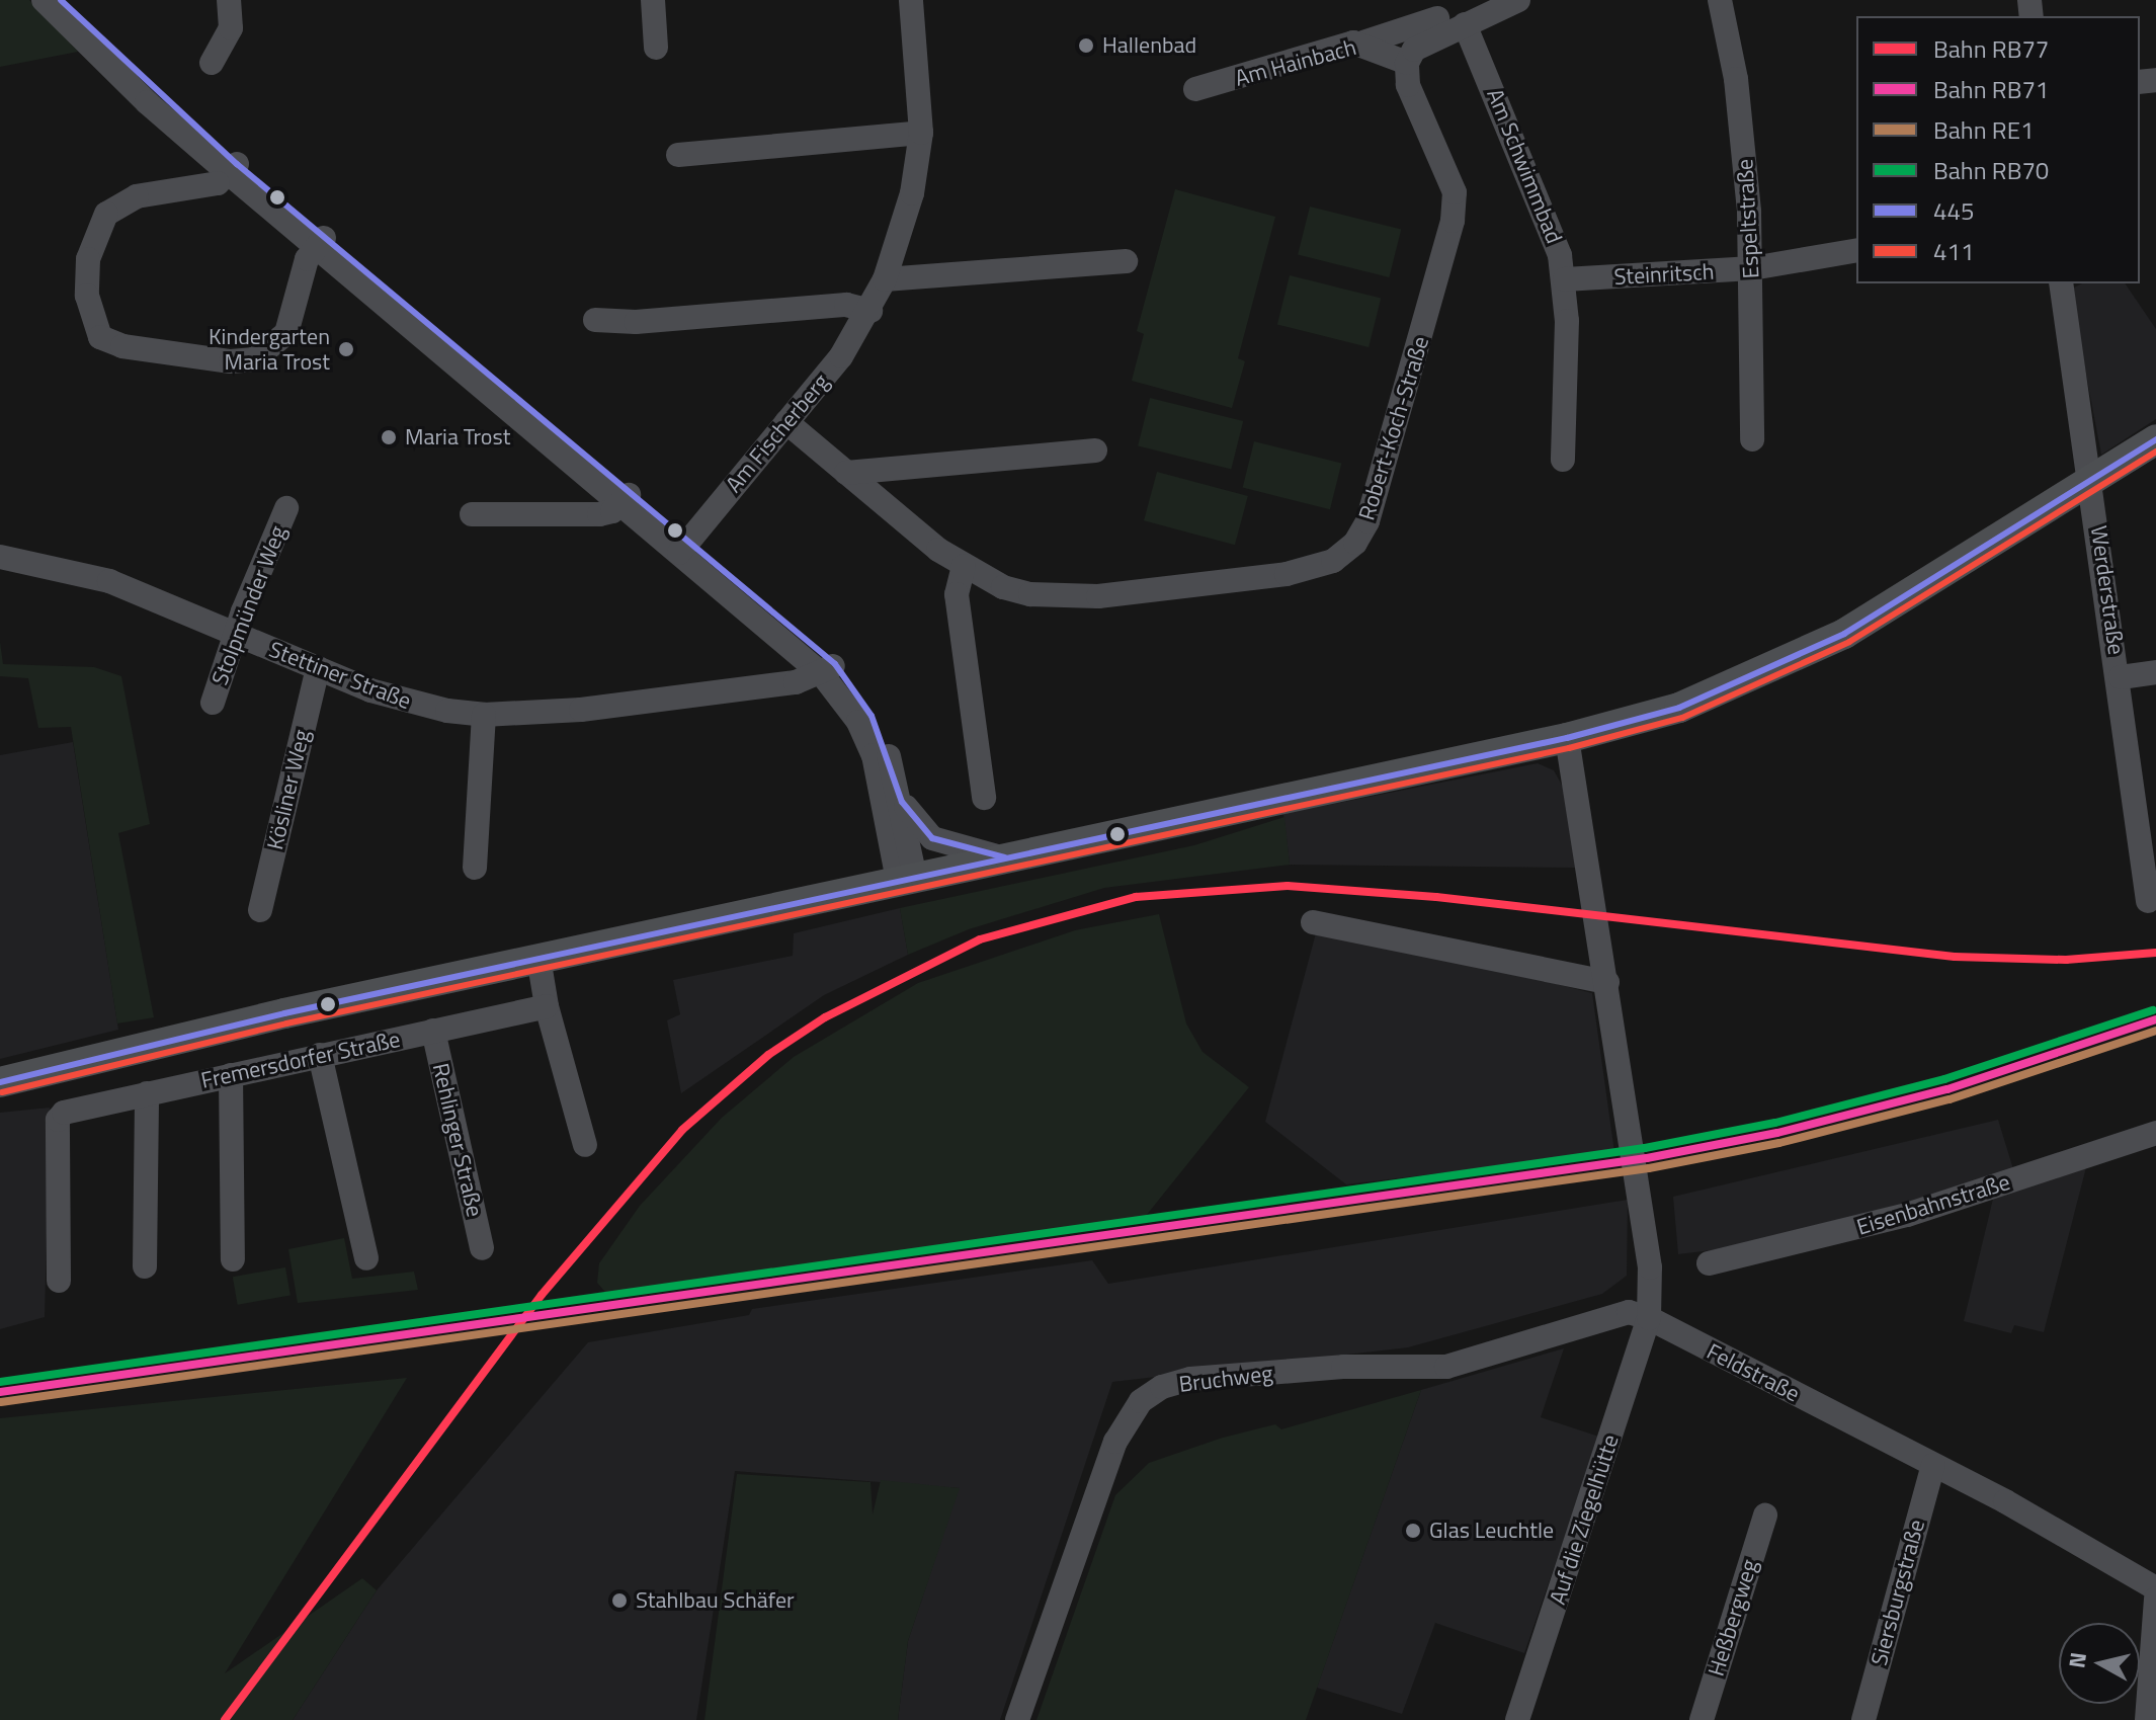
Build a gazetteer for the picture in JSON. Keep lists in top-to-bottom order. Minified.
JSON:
{"streets":{"street":["Am Hainbach","Am Schwimmbad","Espeltstraße","Steinritsch","Robert-Koch-Straße","Am Fischerberg","Werderstraße","Stolpmünder Weg","Stettiner Straße","Kösliner Weg","Fremersdorfer Straße","Rehlinger Straße","Eisenbahnstraße","Feldstraße","Bruchweg","Auf die Ziegelhütte","Siersburgstraße","Heßbergweg"]},"crossings":[["Am Hainbach","Robert-Koch-Straße"],["Am Schwimmbad","Steinritsch"],["Espeltstraße","Steinritsch"],["Robert-Koch-Straße","Am Fischerberg"],["Stolpmünder Weg","Stettiner Straße"],["Stettiner Straße","Kösliner Weg"],["Fremersdorfer Straße","Rehlinger Straße"],["Feldstraße","Bruchweg"],["Feldstraße","Auf die Ziegelhütte"],["Feldstraße","Siersburgstraße"],["Bruchweg","Auf die Ziegelhütte"]],"places":["Hallenbad","Kindergarten Maria Trost","Maria Trost","Glas Leuchtle","Stahlbau Schäfer"],"lines":["transit line 445","transit line 411","rail line RB77","rail line RB70","rail line RB71","rail line RE1"],"legend":["Bahn RB77","Bahn RB71","Bahn RE1","Bahn RB70","445","411"],"north":"left"}
